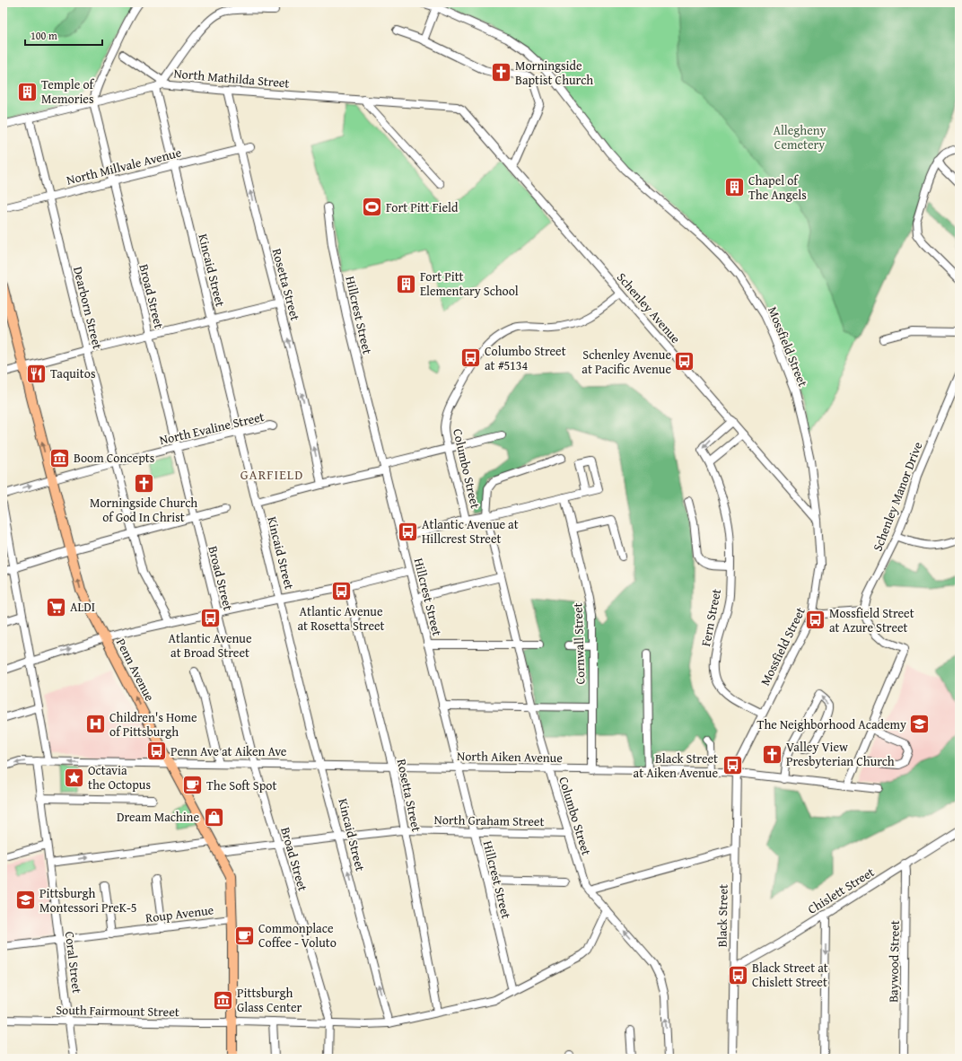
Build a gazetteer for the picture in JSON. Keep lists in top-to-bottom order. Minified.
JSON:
{"streets":{"main road":["Penn Avenue"],"street":["North Mathilda Street","North Millvale Avenue","Kincaid Street","Rosetta Street","Broad Street","Dearborn Street","Schenley Avenue","Hillcrest Street","Mossfield Street","North Evaline Street","Columbo Street","Schenley Manor Drive","Fern Street","Cornwall Street","North Aiken Avenue","North Graham Street","Chislett Street","Roup Avenue","Black Street","Baywood Street","Coral Street","South Fairmount Street"]},"crossings":[["North Mathilda Street","Kincaid Street"],["North Mathilda Street","Rosetta Street"],["North Mathilda Street","Broad Street"],["North Mathilda Street","Dearborn Street"],["North Mathilda Street","Schenley Avenue"],["North Millvale Avenue","Kincaid Street"],["North Millvale Avenue","Rosetta Street"],["North Millvale Avenue","Broad Street"],["North Millvale Avenue","Dearborn Street"],["Kincaid Street","North Evaline Street"],["Kincaid Street","North Aiken Avenue"],["Kincaid Street","North Graham Street"],["Kincaid Street","South Fairmount Street"],["Rosetta Street","North Aiken Avenue"],["Rosetta Street","North Graham Street"],["Rosetta Street","South Fairmount Street"],["Broad Street","North Evaline Street"],["Broad Street","North Aiken Avenue"],["Broad Street","North Graham Street"],["Broad Street","South Fairmount Street"],["Dearborn Street","North Evaline Street"],["Schenley Avenue","Mossfield Street"],["Schenley Avenue","Columbo Street"],["Schenley Avenue","Fern Street"],["Hillcrest Street","North Aiken Avenue"],["Hillcrest Street","North Graham Street"],["Hillcrest Street","South Fairmount Street"],["Mossfield Street","Fern Street"],["Mossfield Street","North Aiken Avenue"],["Mossfield Street","Black Street"],["North Evaline Street","Penn Avenue"],["Columbo Street","North Aiken Avenue"],["Columbo Street","North Graham Street"],["Columbo Street","South Fairmount Street"],["Cornwall Street","North Aiken Avenue"],["Penn Avenue","North Aiken Avenue"],["Penn Avenue","North Graham Street"],["Penn Avenue","Roup Avenue"],["Penn Avenue","South Fairmount Street"],["North Aiken Avenue","Black Street"],["North Aiken Avenue","Coral Street"],["Chislett Street","Black Street"],["Chislett Street","Baywood Street"],["Roup Avenue","Coral Street"],["Coral Street","South Fairmount Street"]],"one_way":["Rosetta Street","Penn Avenue"],"districts":["GARFIELD"],"parks":["Allegheny Cemetery"],"places":{"church":["Morningside Baptist Church","Morningside Church of God In Christ","Valley View Presbyterian Church"],"building":["Temple of Memories","Chapel of The Angels","Fort Pitt Elementary School"],"sports":["Fort Pitt Field"],"bus stop":["Columbo Street at #5134","Schenley Avenue at Pacific Avenue","Atlantic Avenue at Hillcrest Street","Atlantic Avenue at Rosetta Street","Atlantic Avenue at Broad Street","Mossfield Street at Azure Street","Penn Ave at Aiken Ave","Black Street at Aiken Avenue","Black Street at Chislett Street"],"restaurant":["Taquitos"],"museum":["Boom Concepts","Pittsburgh Glass Center"],"supermarket":["ALDI"],"hospital":["Children's Home of Pittsburgh"],"school or university":["The Neighborhood Academy","Pittsburgh Montessori PreK-5"],"place":["Octavia the Octopus"],"cafe":["The Soft Spot","Commonplace Coffee - Voluto"],"shop":["Dream Machine"]},"scale_bar":"100 m"}
